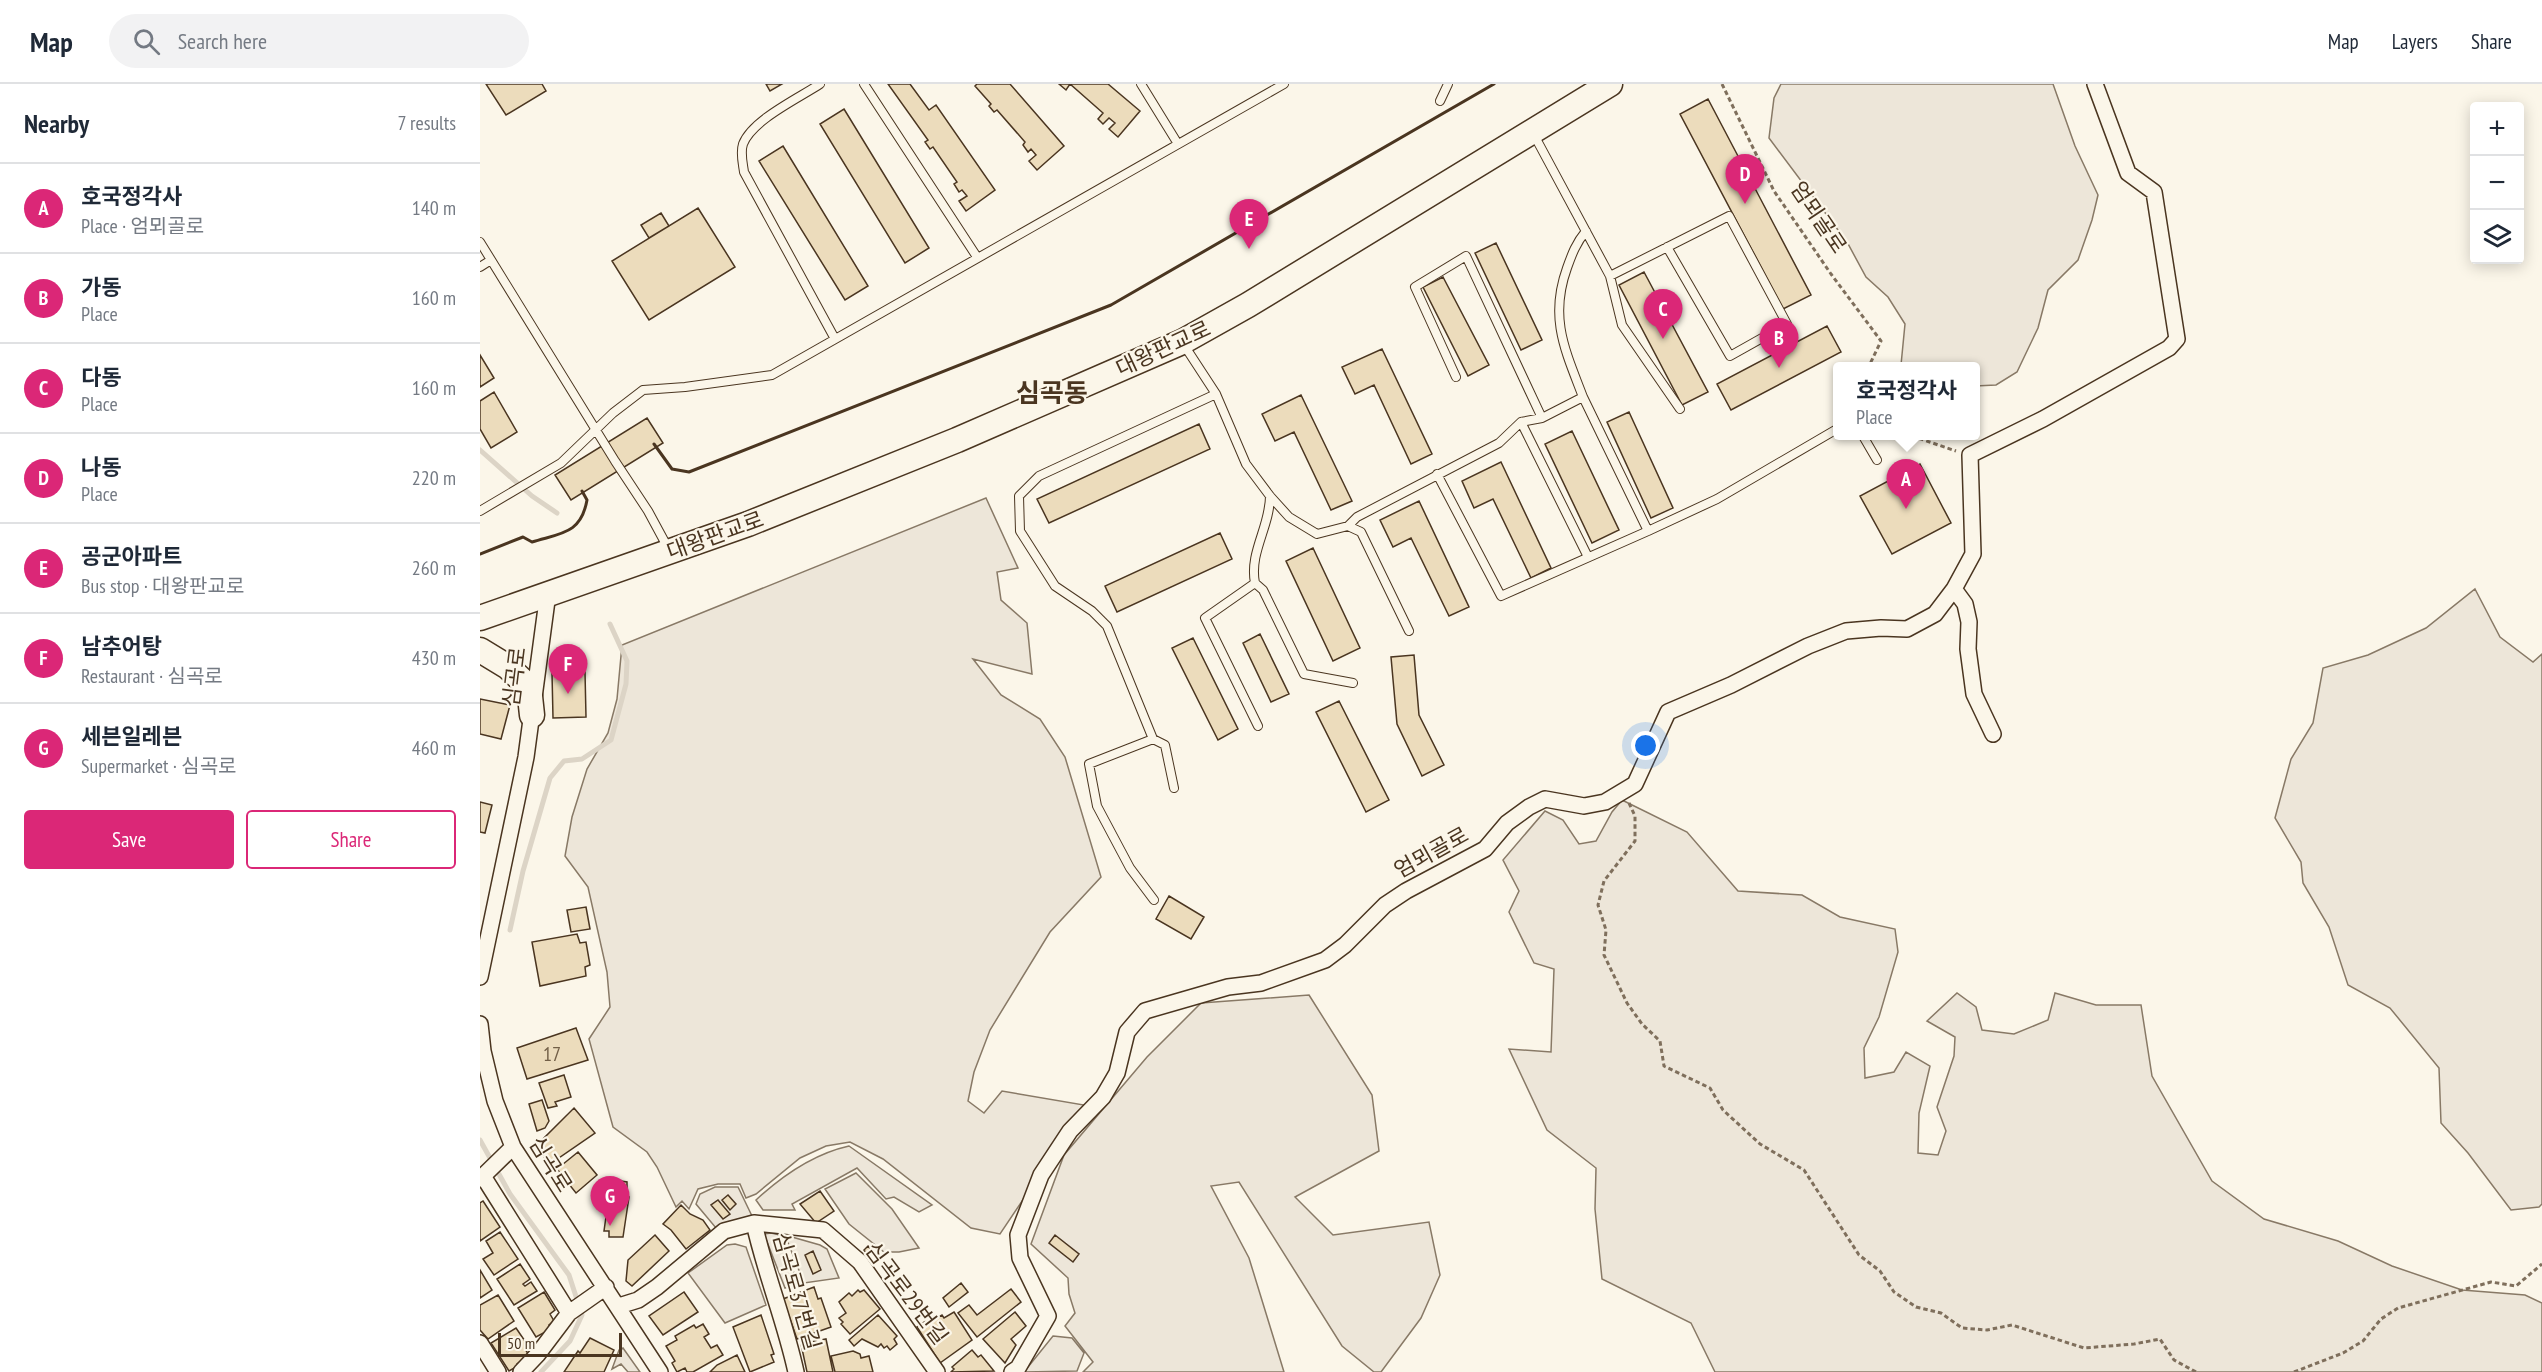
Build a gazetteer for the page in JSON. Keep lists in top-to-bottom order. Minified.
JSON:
{"streets":{"main road":["대왕판교로"],"street":["엄뫼골로","심곡로","심곡로37번길","심곡로29번길"]},"crossings":[["대왕판교로","심곡로"],["심곡로","심곡로29번길"],["심곡로37번길","심곡로29번길"]],"districts":["심곡동"],"house_numbers":["17"],"scale_bar":"50 m","page":{"header":"Map","search":"Search here","nav":["Map","Layers","Share"],"heading":["Nearby","7 results"],"map_buttons":["+","−"],"pins":["D","E","C","B","A","F","G"],"list":[{"mark":"A","name":"호국정각사","note":"Place · 엄뫼골로","value":"140 m"},{"mark":"B","name":"가동","note":"Place","value":"160 m"},{"mark":"C","name":"다동","note":"Place","value":"160 m"},{"mark":"D","name":"나동","note":"Place","value":"220 m"},{"mark":"E","name":"공군아파트","note":"Bus stop · 대왕판교로","value":"260 m"},{"mark":"F","name":"남추어탕","note":"Restaurant · 심곡로","value":"430 m"},{"mark":"G","name":"세븐일레븐","note":"Supermarket · 심곡로","value":"460 m"}],"popup":["호국정각사","Place"],"buttons":["Save","Share"],"scale":"50 m"}}
